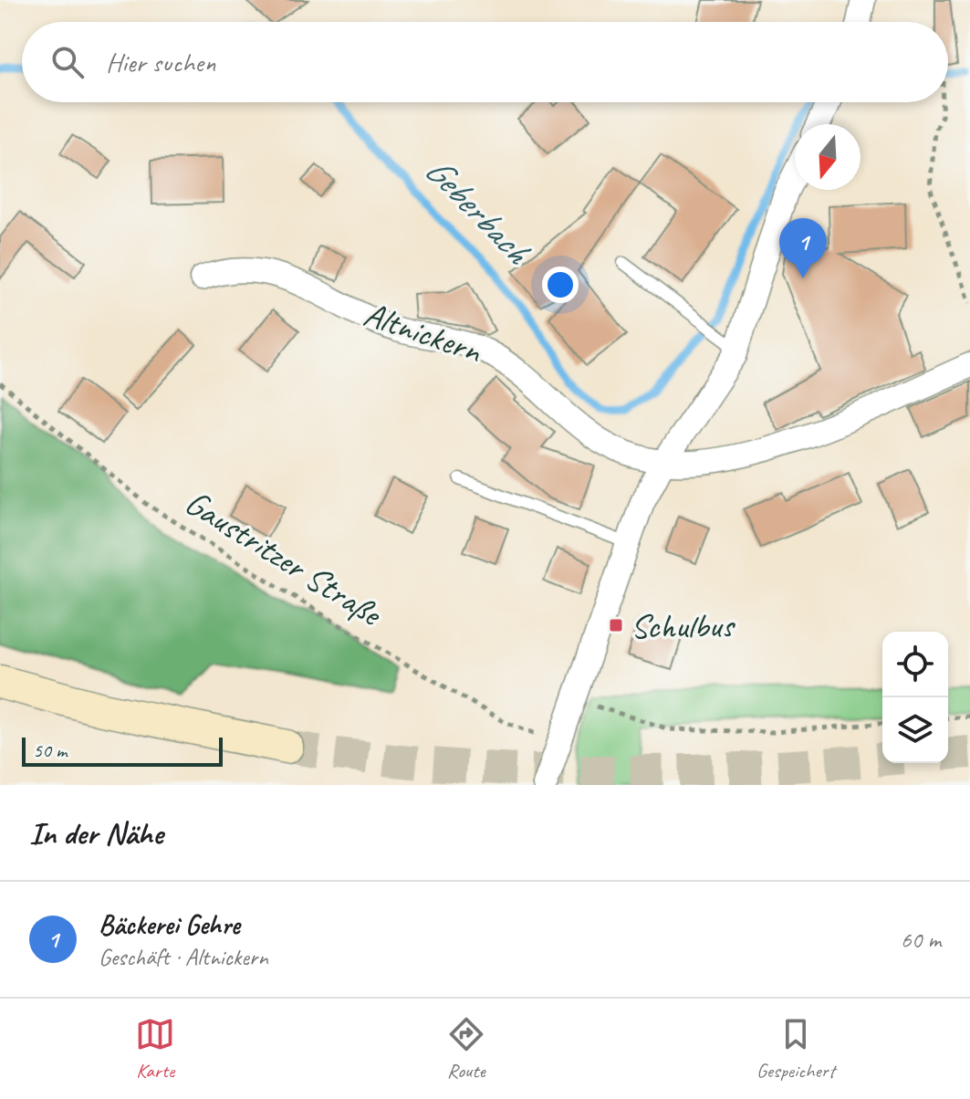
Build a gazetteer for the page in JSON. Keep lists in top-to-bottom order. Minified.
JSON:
{"streets":{"street":["Altnickern"],"path":["Gaustritzer Straße"]},"water":["Geberbach"],"places":{"transit":["Schulbus"]},"scale_bar":"50 m","north":"bottom","page":{"search":"Hier suchen","pins":"1","scale":"50 m","heading":"In der Nähe","list":[{"mark":"1","name":"Bäckerei Gehre","note":"Geschäft · Altnickern","value":"60 m"}],"nav":["Karte","Route","Gespeichert"]}}
